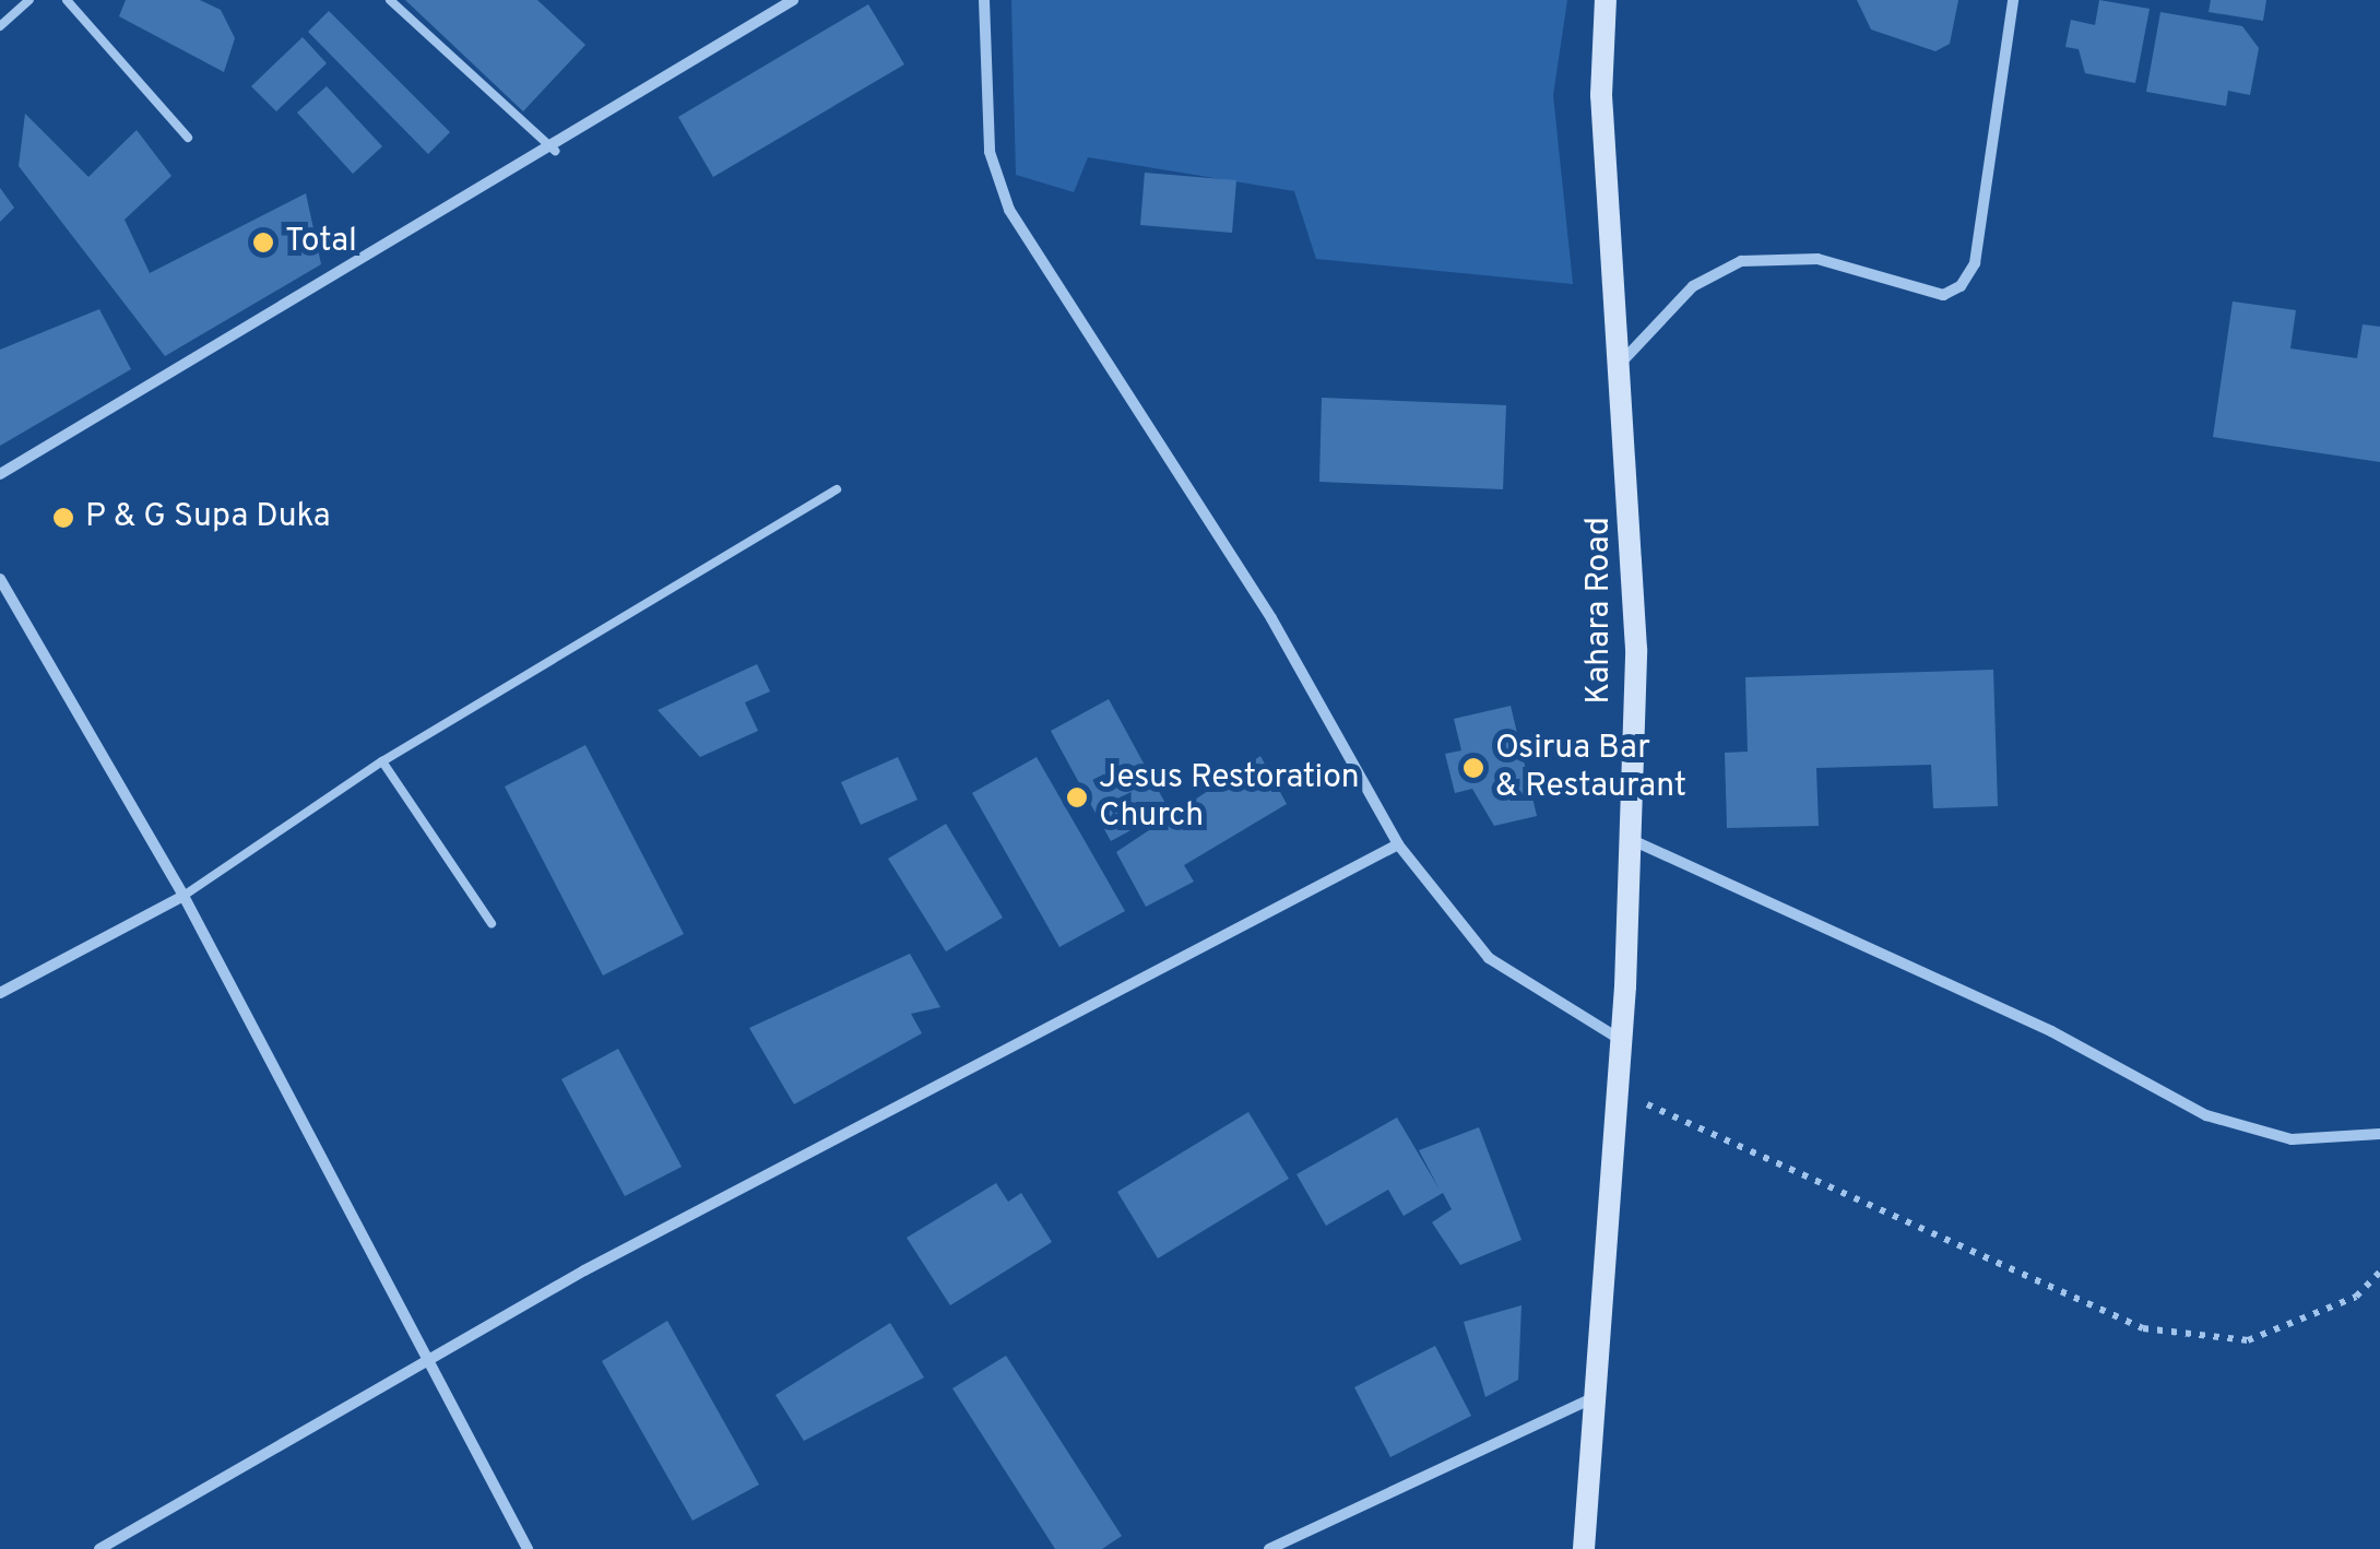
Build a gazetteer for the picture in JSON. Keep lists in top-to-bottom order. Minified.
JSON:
{"streets":{"street":["Kahara Road"]},"places":["Total","P & G Supa Duka","Osirua Bar & Restaurant","Jesus Restoration Church"]}
